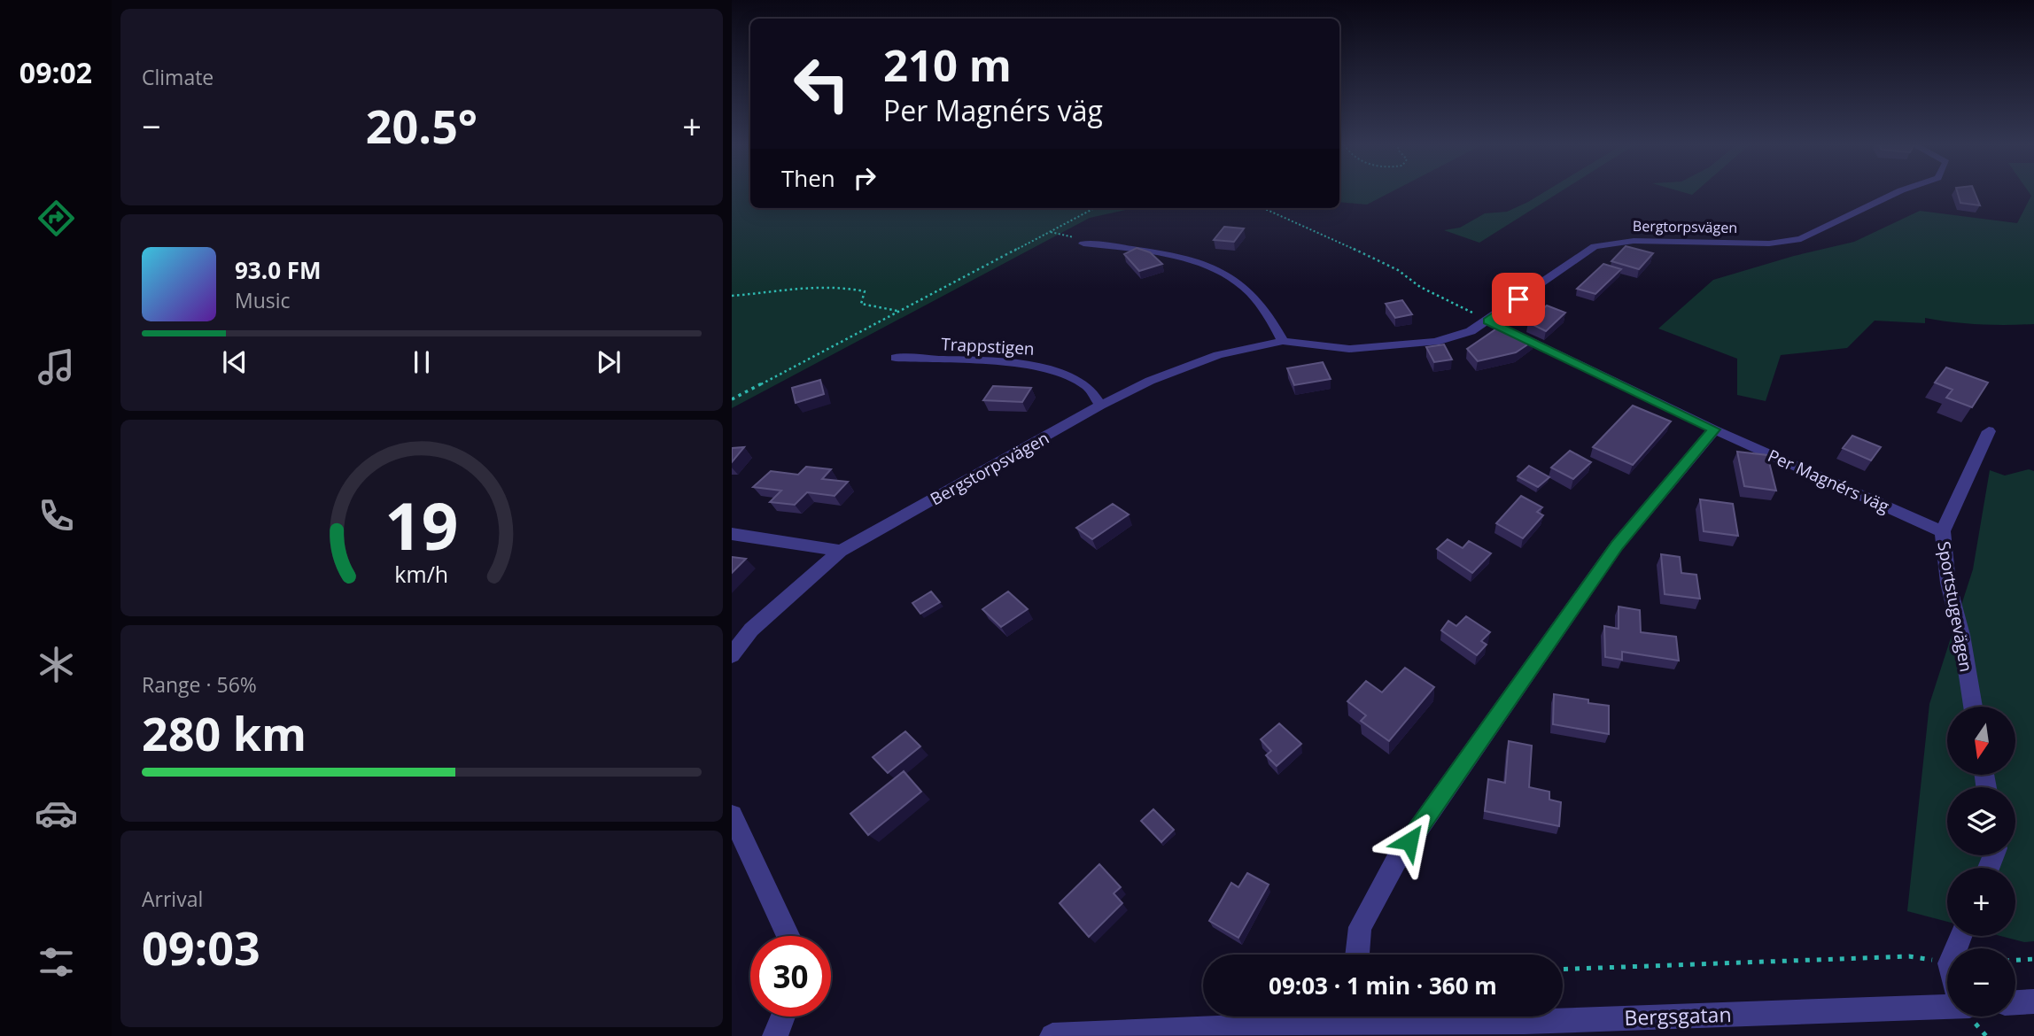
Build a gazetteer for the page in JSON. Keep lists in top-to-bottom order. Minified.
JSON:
{"streets":{"street":["Bergtorpsvägen","Trappstigen","Bergstorpsvägen","Per Magnérs väg","Sportstugevägen","Bergsgatan"]},"crossings":[["Bergtorpsvägen","Bergstorpsvägen"],["Bergtorpsvägen","Per Magnérs väg"],["Trappstigen","Bergstorpsvägen"],["Per Magnérs väg","Sportstugevägen"]],"north":"bottom","page":{"tabs":"09:02","tile":["Climate",["Range · 56%","280 km"],["Arrival","09:03"]],"turn":["210 m","Per Magnérs väg"],"heat":["−","20.5°","+"],"then":"Then","song":["93.0 FM","Music"],"map_buttons":["+","−"],"limit":"30","trip":"09:03 · 1 min · 360 m","gauge":["19","km/h"]}}
